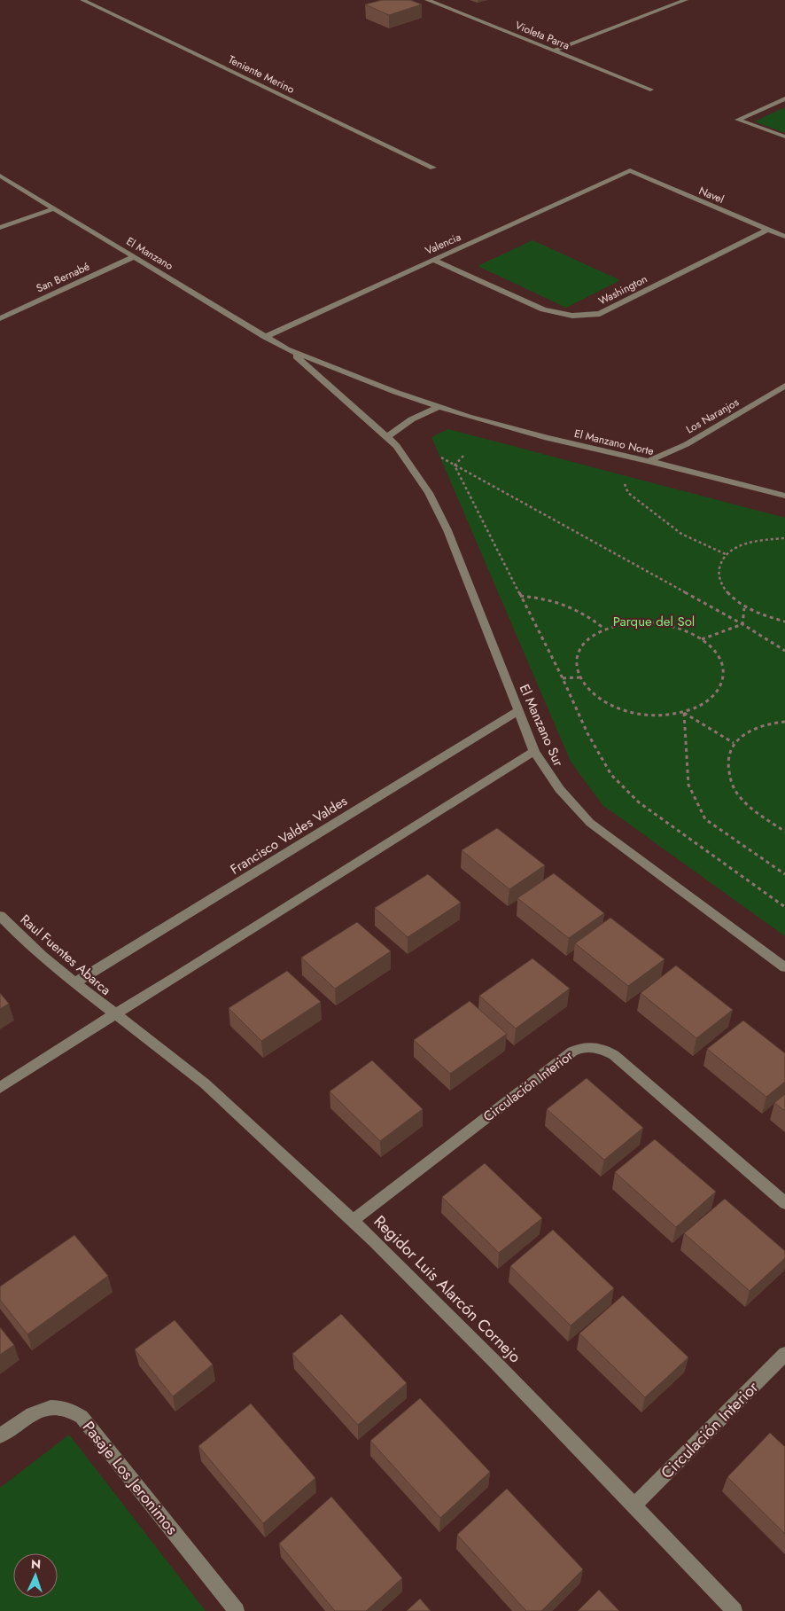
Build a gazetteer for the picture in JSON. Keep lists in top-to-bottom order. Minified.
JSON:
{"streets":{"street":["Violeta Parra","Teniente Merino","Navel","Valencia","El Manzano","San Bernabé","Washington","Los Naranjos","El Manzano Norte","El Manzano Sur","Francisco Valdes Valdes","Raul Fuentes Abarca","Circulación Interior","Regidor Luis Alarcón Cornejo","Pasaje Los Jeronimos"]},"crossings":[["Navel","Valencia"],["Navel","Washington"],["Valencia","El Manzano"],["Valencia","Washington"],["El Manzano","San Bernabé"],["El Manzano","El Manzano Norte"],["El Manzano","El Manzano Sur"],["Los Naranjos","El Manzano Norte"],["El Manzano Sur","Francisco Valdes Valdes"],["Francisco Valdes Valdes","Raul Fuentes Abarca"],["Raul Fuentes Abarca","Regidor Luis Alarcón Cornejo"],["Circulación Interior","Regidor Luis Alarcón Cornejo"]],"parks":["Parque del Sol"],"north":"top"}
